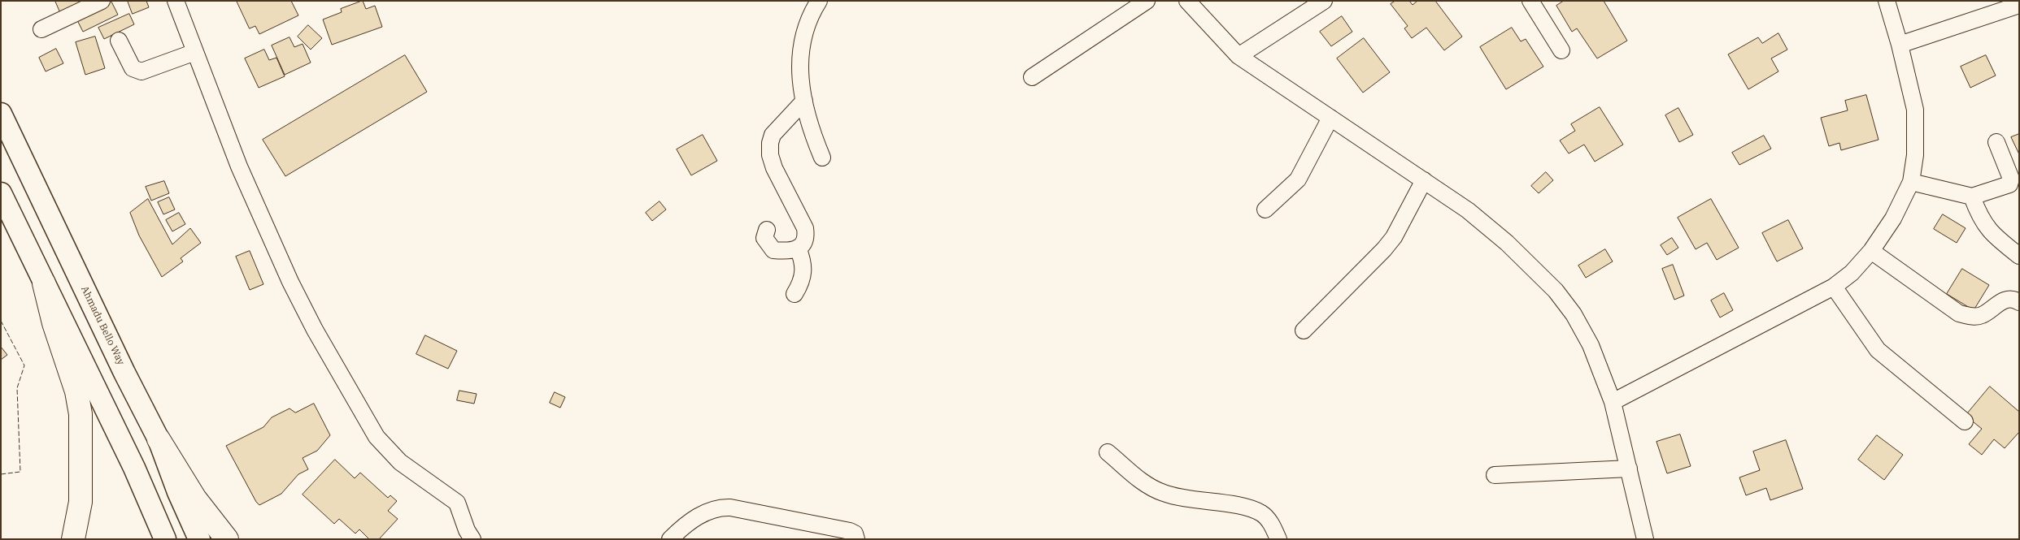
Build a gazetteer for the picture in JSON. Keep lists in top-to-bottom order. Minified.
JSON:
{"streets":{"main road":["Ahmadu Bello Way"]}}
